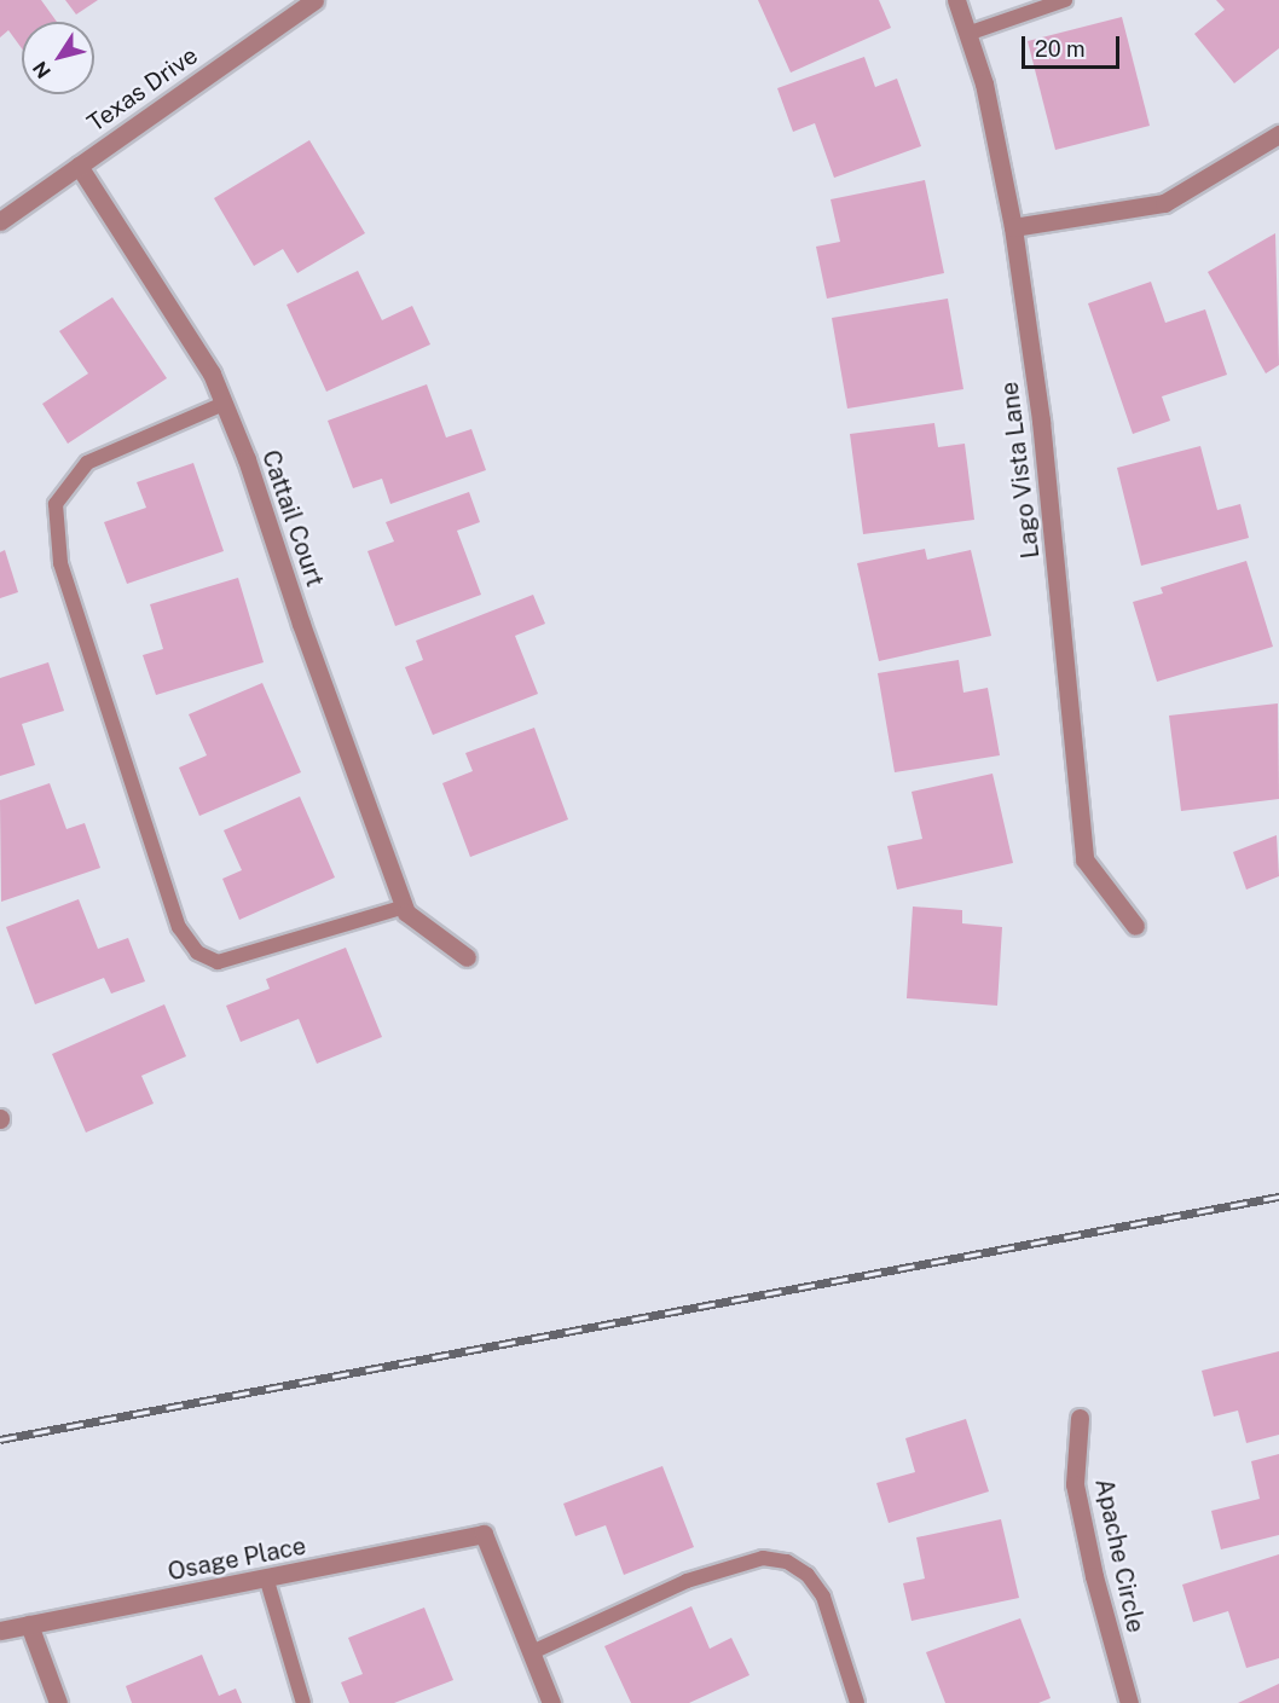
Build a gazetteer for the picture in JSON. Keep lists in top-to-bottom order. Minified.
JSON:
{"streets":{"street":["Texas Drive","Lago Vista Lane","Cattail Court","Apache Circle","Osage Place"]},"crossings":[["Texas Drive","Cattail Court"]],"scale_bar":"20 m","north":"bottom left"}
